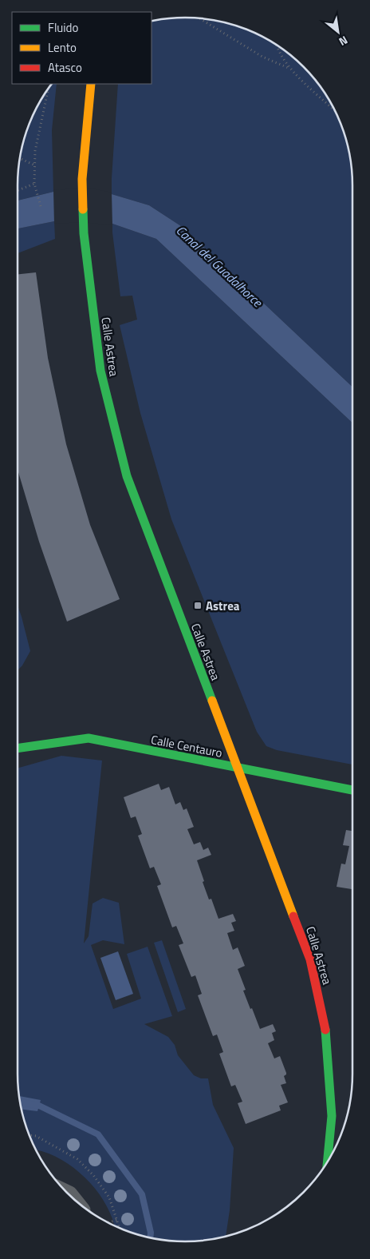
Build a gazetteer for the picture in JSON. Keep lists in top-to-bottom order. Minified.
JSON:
{"streets":{"street":["Calle Astrea","Calle Centauro"]},"crossings":[["Calle Astrea","Calle Centauro"]],"water":["Canal del Guadalhorce"],"places":{"transit":["Astrea"]},"legend":["Fluido","Lento","Atasco"],"north":"bottom right"}
